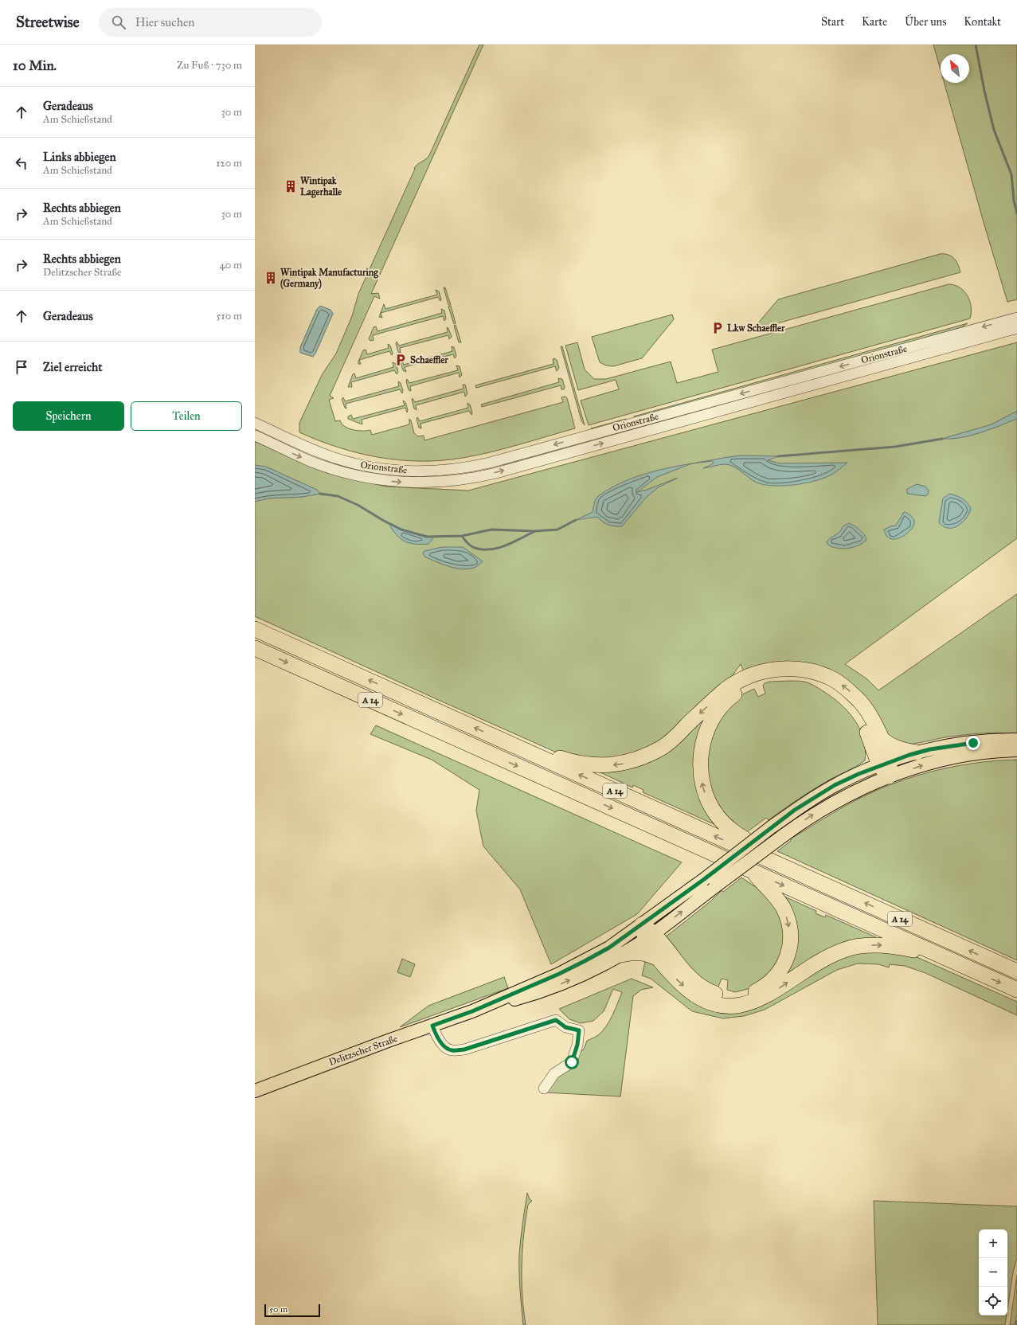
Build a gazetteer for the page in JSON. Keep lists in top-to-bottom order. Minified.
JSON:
{"streets":{"highway":["A 14"],"main road":["Delitzscher Straße"],"street":["Orionstraße"]},"places":{"building":["Wintipak Lagerhalle","Wintipak Manufacturing (Germany)"],"parking":["Lkw Schaeffler","Schaeffler"]},"scale_bar":"50 m","north":"top left","page":{"header":"Streetwise","search":"Hier suchen","nav":["Start","Karte","Über uns","Kontakt"],"heading":["10 Min.","Zu Fuß · 730 m"],"list":[["Geradeaus","Am Schießstand","30 m"],["Links abbiegen","Am Schießstand","120 m"],["Rechts abbiegen","Am Schießstand","30 m"],["Rechts abbiegen","Delitzscher Straße","40 m"],["Geradeaus","510 m"],"Ziel erreicht"],"buttons":["Speichern","Teilen"],"map_buttons":["+","−"],"scale":"50 m"}}
